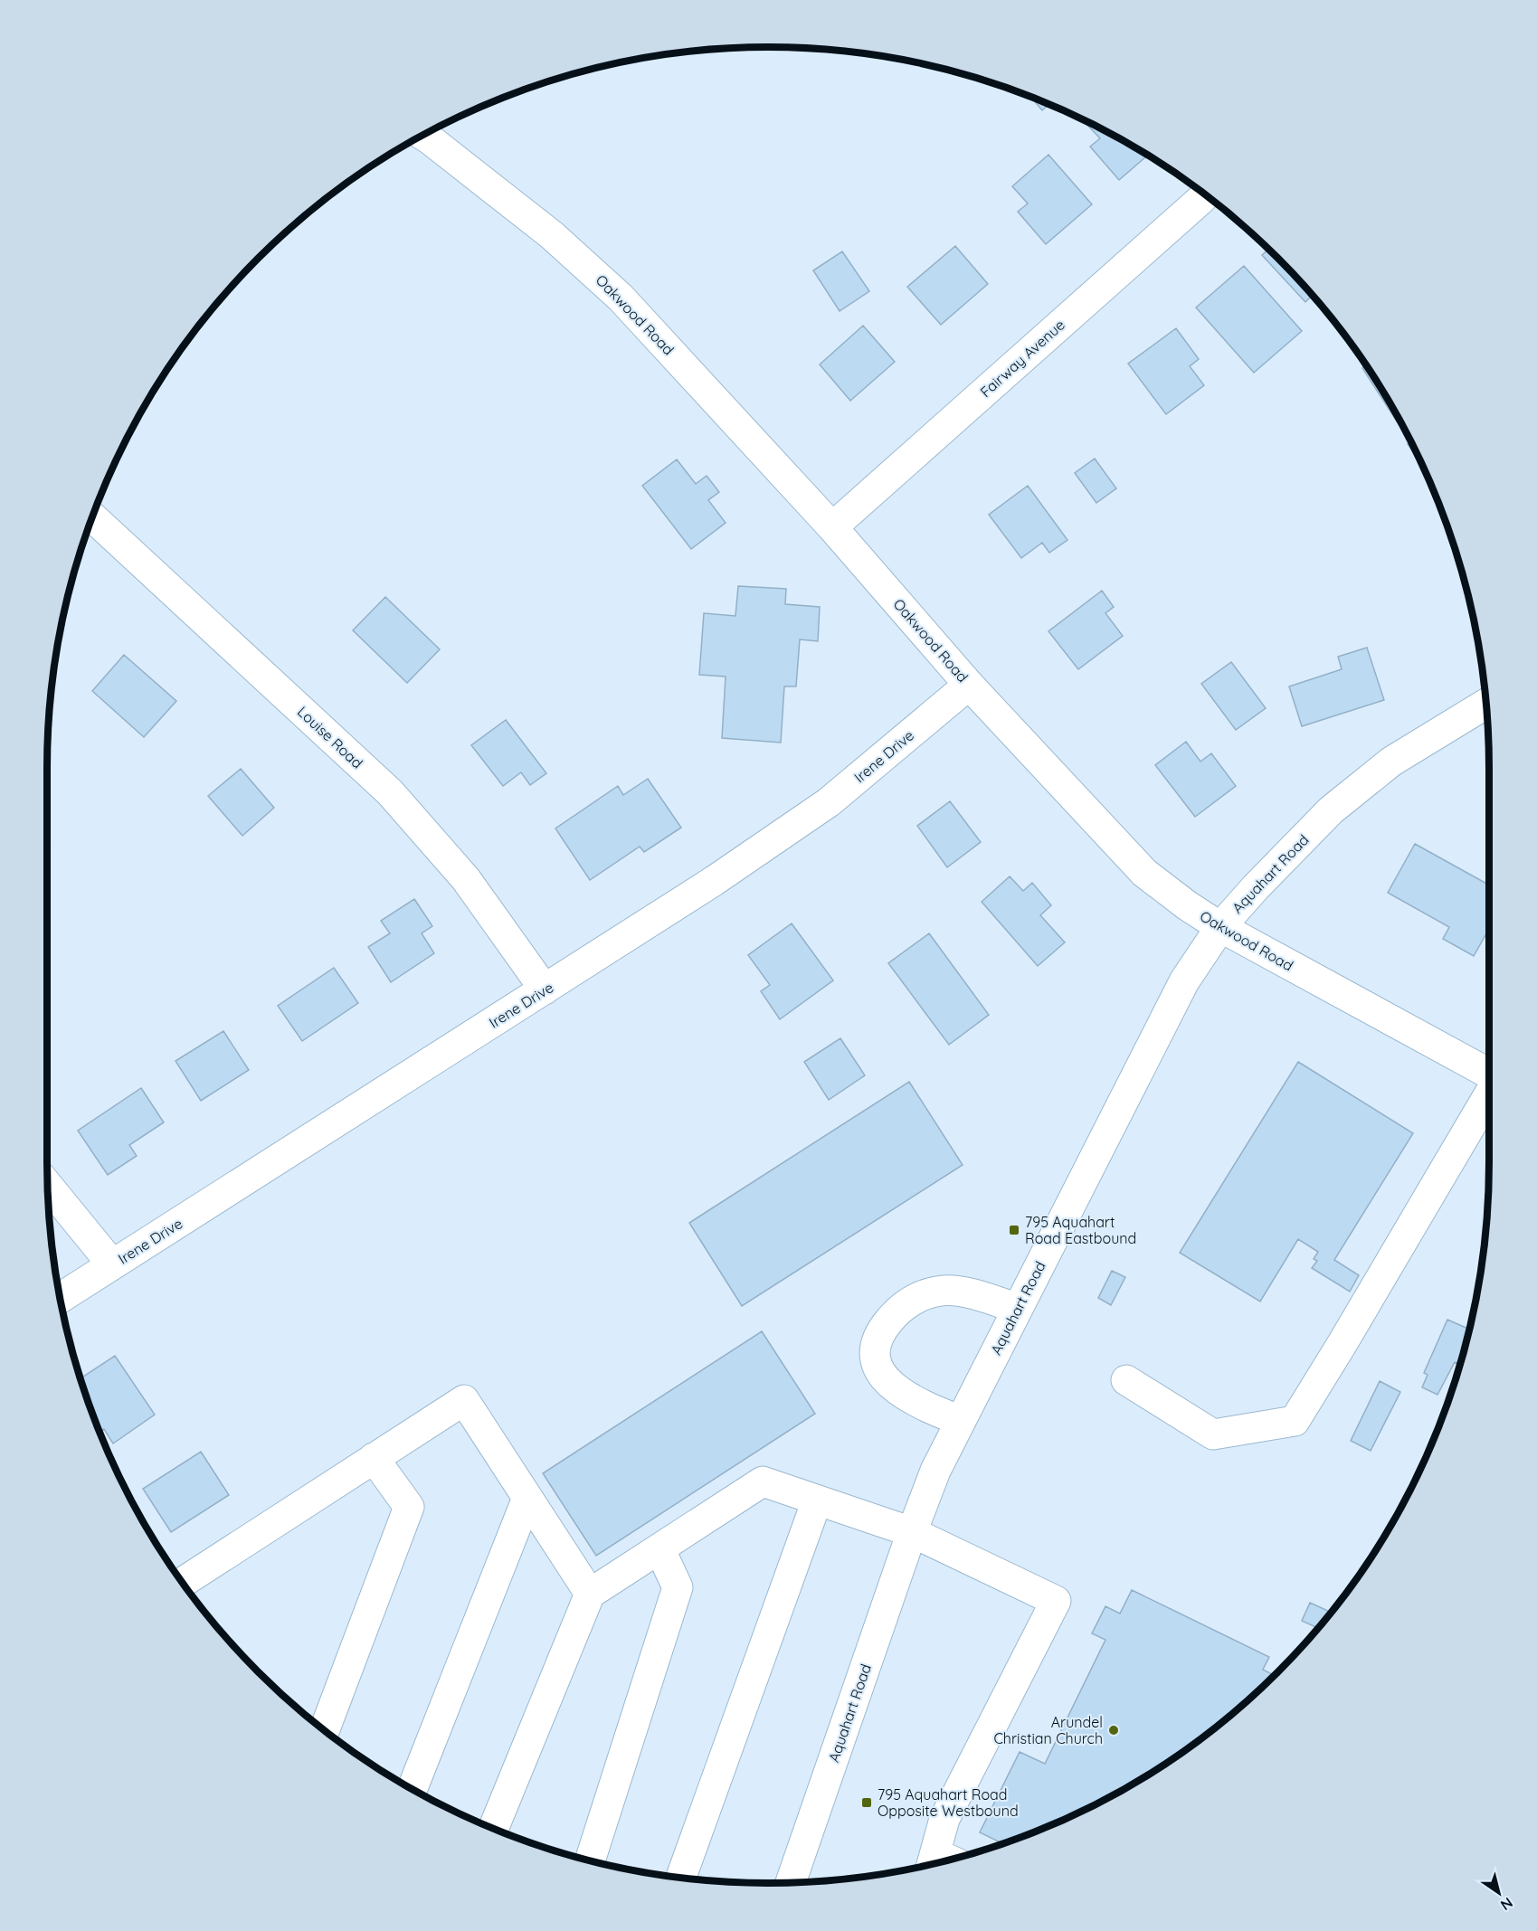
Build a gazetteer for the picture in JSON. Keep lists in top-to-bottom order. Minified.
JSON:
{"streets":{"street":["Oakwood Road","Fairway Avenue","Louise Road","Irene Drive","Aquahart Road"]},"crossings":[["Oakwood Road","Fairway Avenue"],["Oakwood Road","Irene Drive"],["Oakwood Road","Aquahart Road"],["Louise Road","Irene Drive"]],"places":{"transit":["795 Aquahart Road Eastbound","795 Aquahart Road Opposite Westbound"],"other":["Arundel Christian Church"]},"north":"bottom right"}
